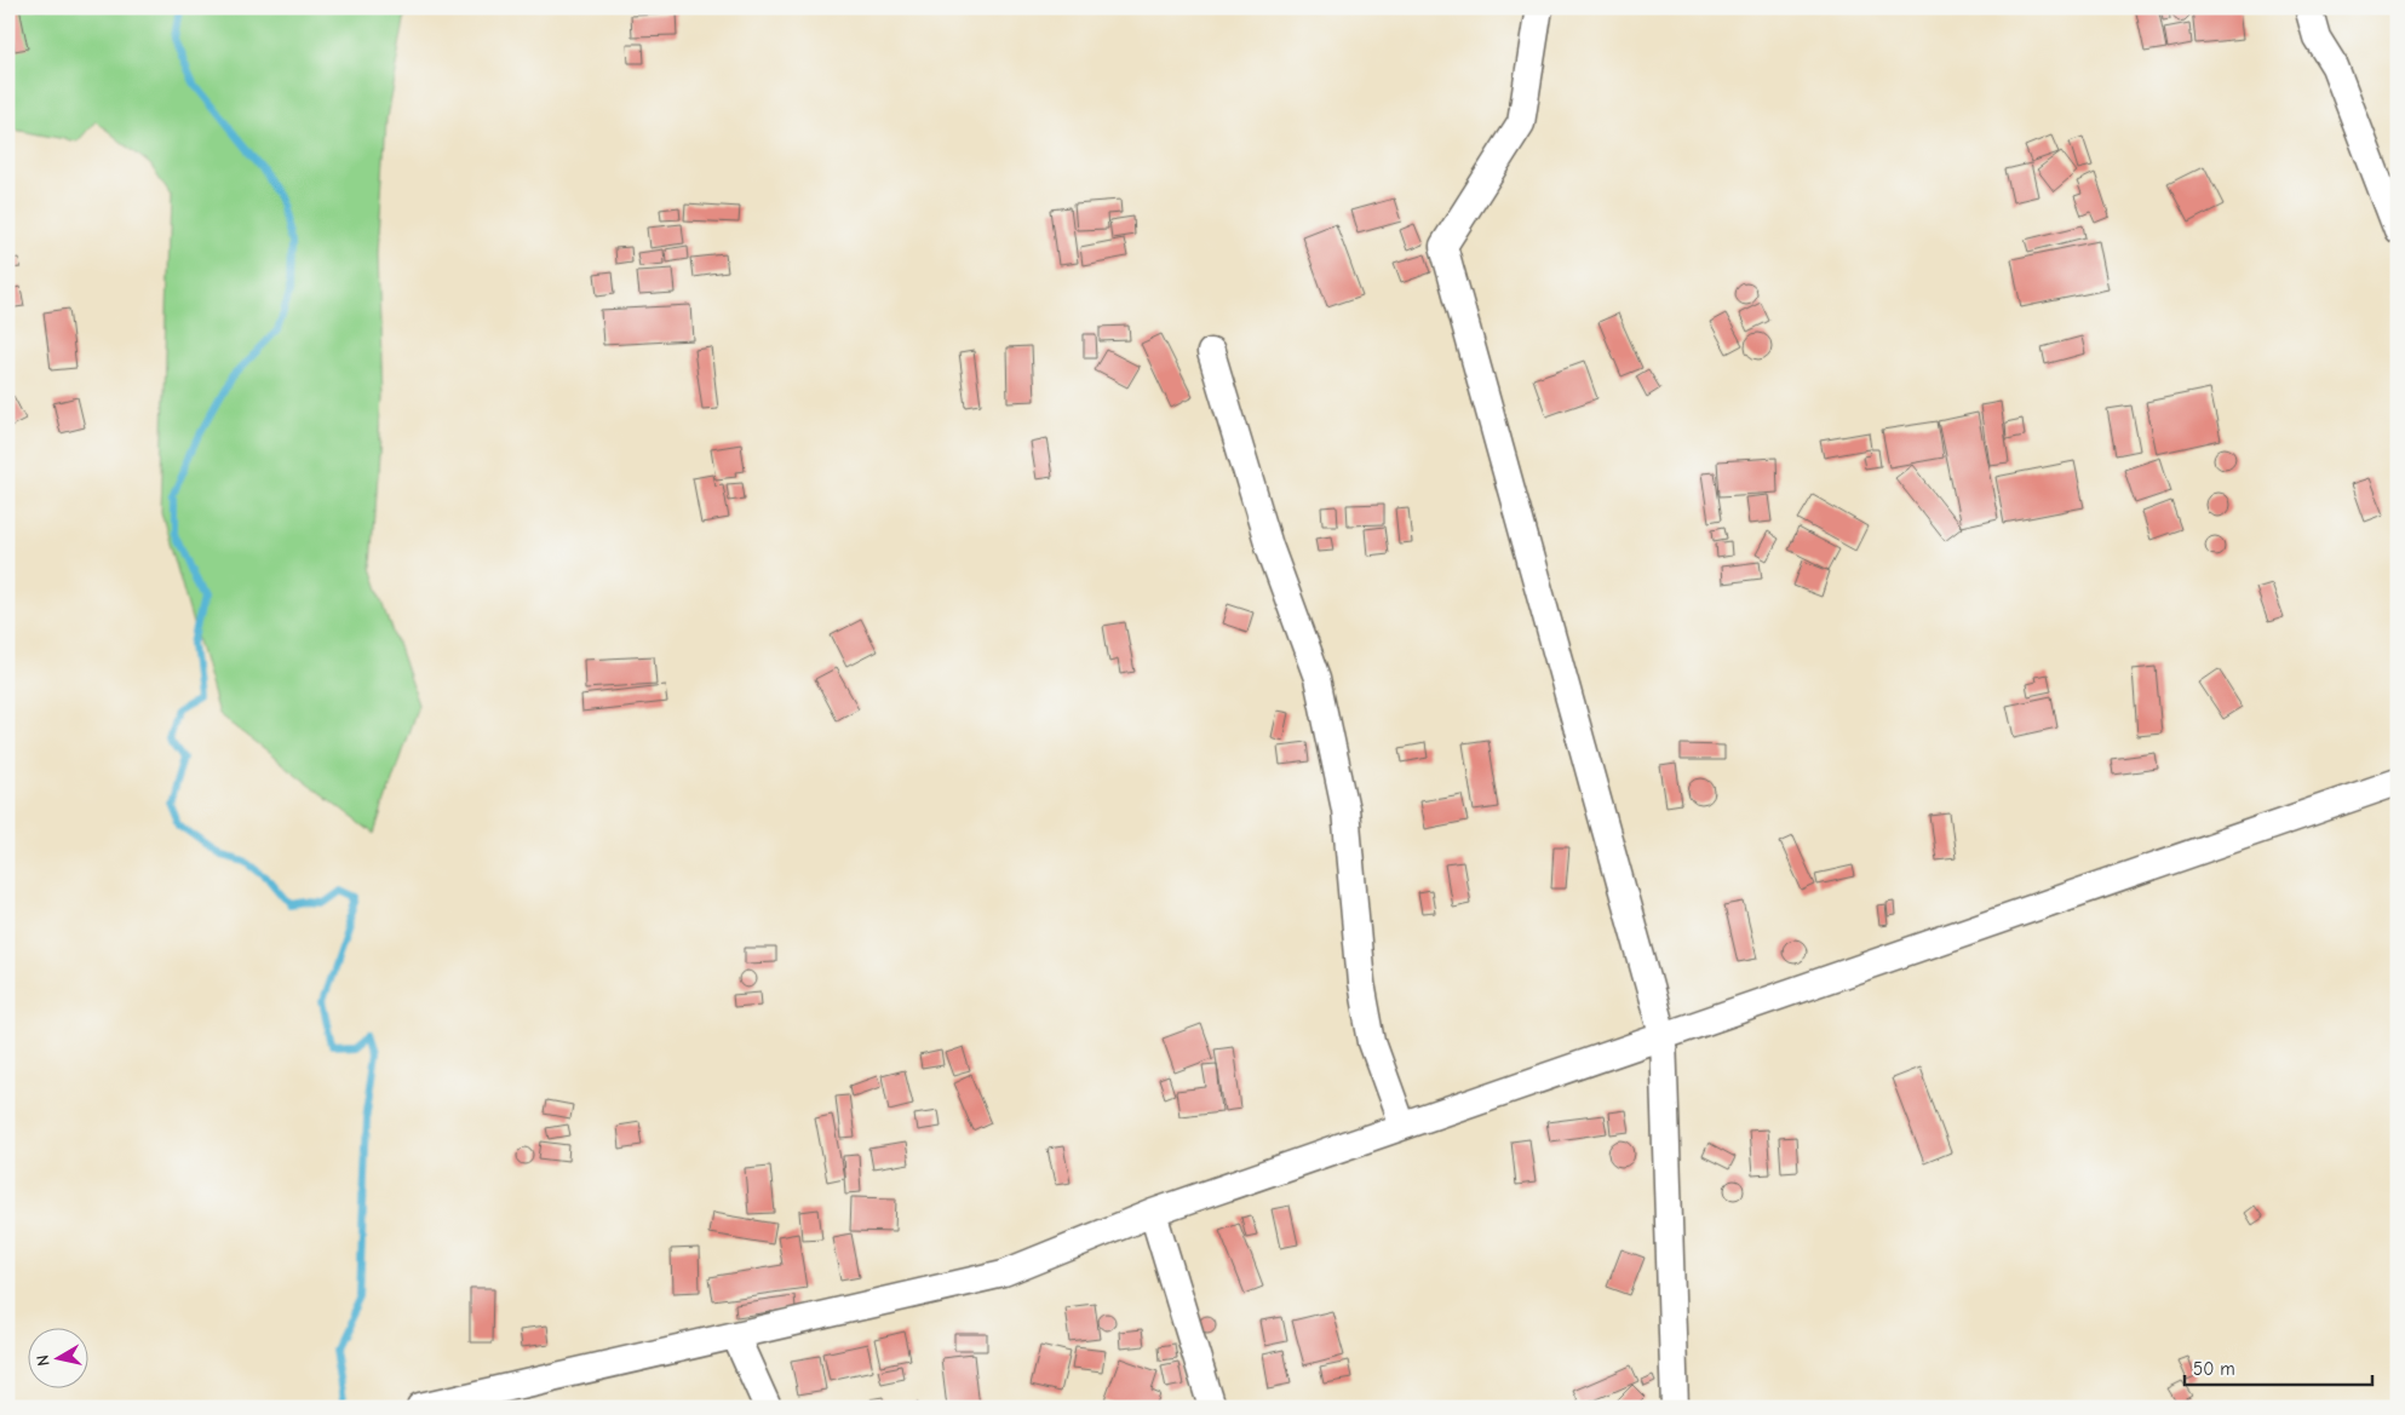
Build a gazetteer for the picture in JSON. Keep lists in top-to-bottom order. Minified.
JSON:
{"scale_bar":"50 m","north":"left"}
